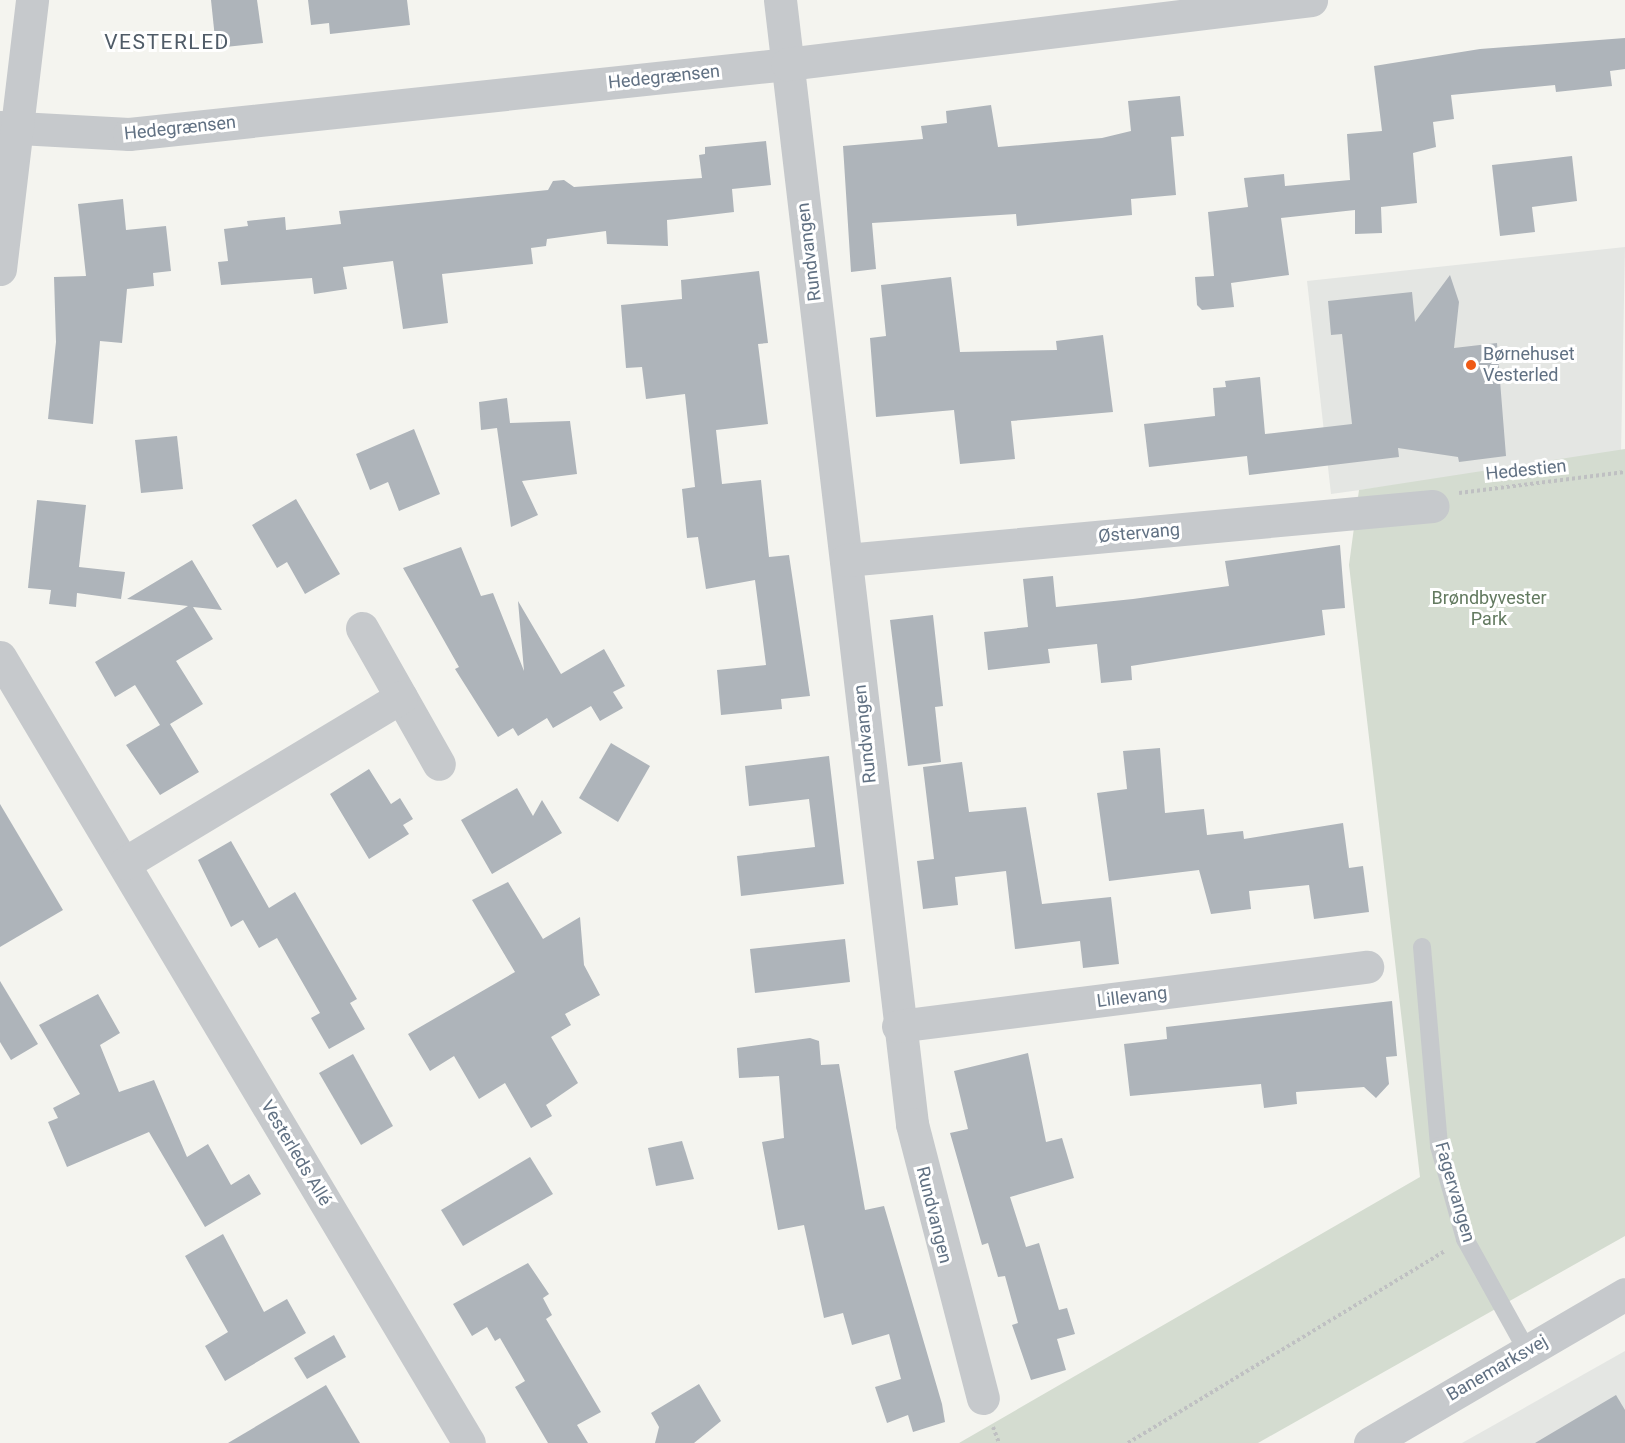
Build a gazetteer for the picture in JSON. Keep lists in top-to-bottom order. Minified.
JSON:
{"streets":{"street":["Hedegrænsen","Rundvangen","Østervang","Lillevang","Vesterleds Allé","Banemarksvej"],"lane":["Fagervangen"],"path":["Hedestien"]},"crossings":[["Hedegrænsen","Rundvangen"],["Rundvangen","Østervang"],["Rundvangen","Lillevang"],["Hedestien","Østervang"],["Fagervangen","Banemarksvej"]],"districts":["VESTERLED"],"parks":["Brøndbyvester Park"],"places":["Børnehuset Vesterled"]}
